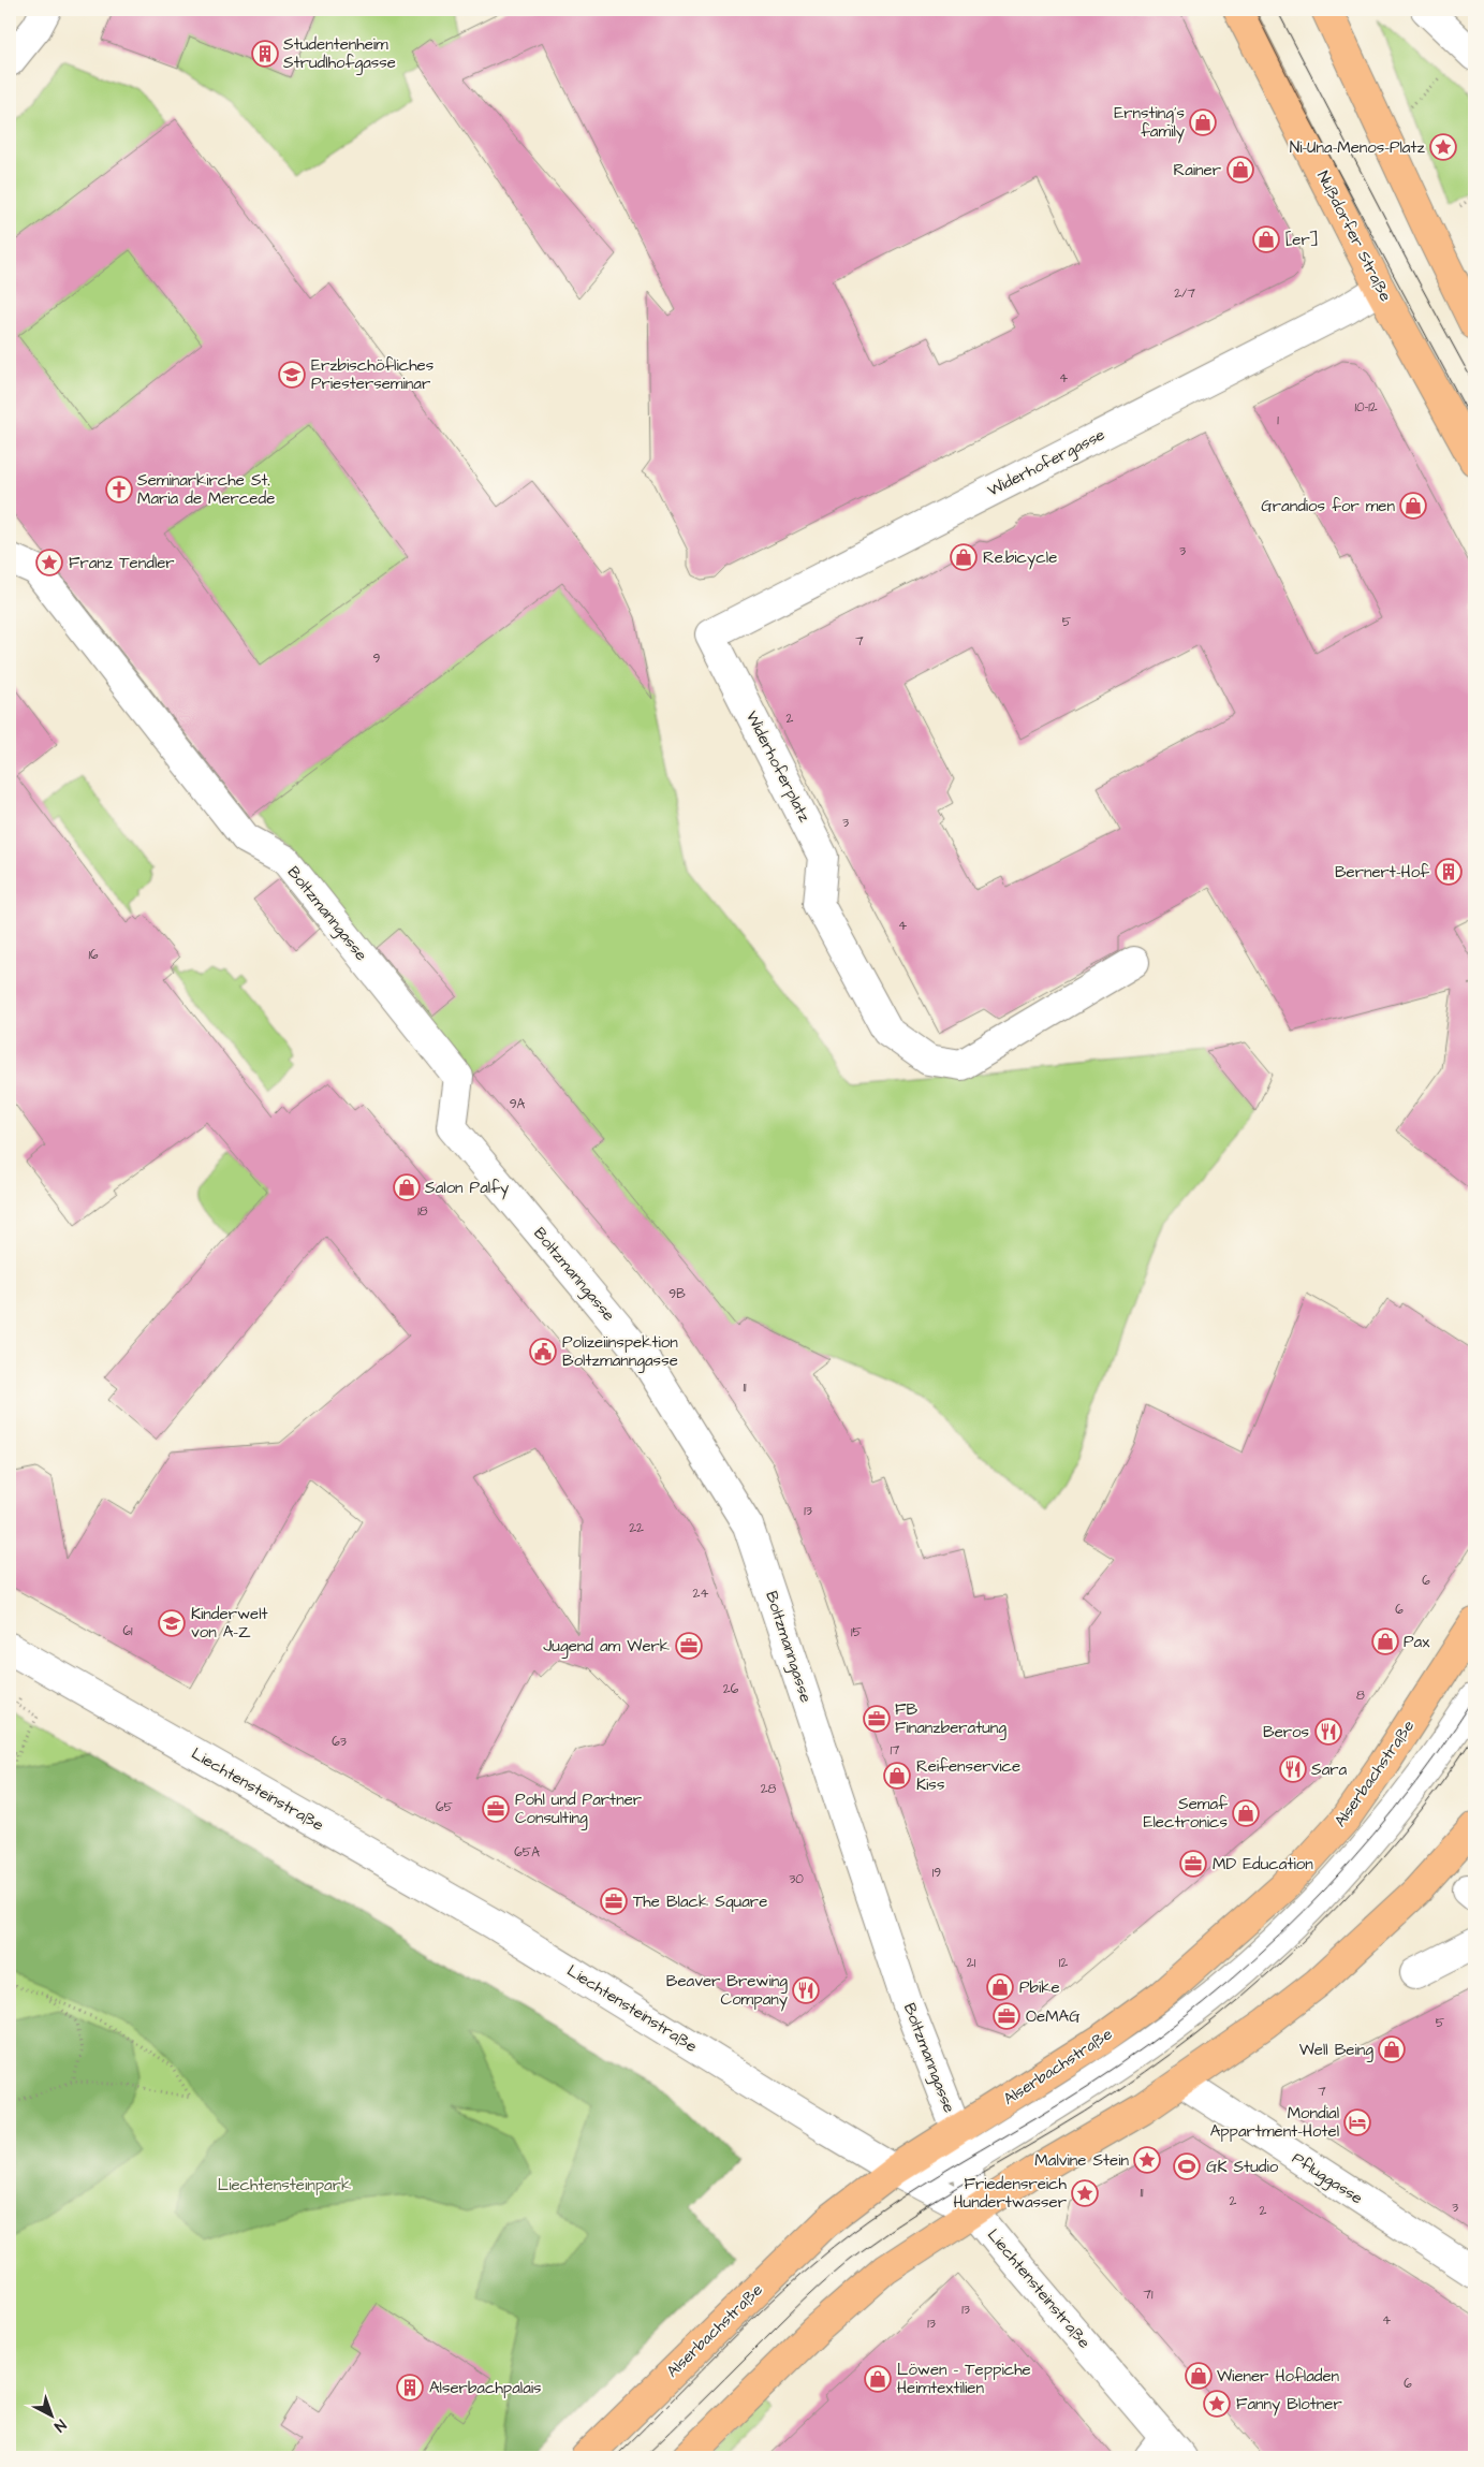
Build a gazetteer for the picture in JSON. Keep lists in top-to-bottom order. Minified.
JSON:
{"streets":{"main road":["Nußdorfer Straße","Alserbachstraße"],"street":["Widerhofergasse","Widerhoferplatz","Boltzmanngasse","Liechtensteinstraße","Pfluggasse"]},"crossings":[["Nußdorfer Straße","Widerhofergasse"],["Widerhofergasse","Widerhoferplatz"],["Boltzmanngasse","Alserbachstraße"],["Boltzmanngasse","Liechtensteinstraße"],["Alserbachstraße","Liechtensteinstraße"]],"parks":["Liechtensteinpark"],"places":{"building":["Studentenheim Strudlhofgasse","Bernert-Hof","Alserbachpalais"],"shop":["Ernsting's family","Rainer","[er]","Grandios for men","Re.bicycle","Salon Palfy","Pax","Reifenservice Kiss","Semaf Electronics","Pbike","Well Being","Wiener Hofladen","Löwen - Teppiche Heimtextilien"],"place":["Ni-Una-Menos-Platz","Franz Tendler","Malvine Stein","Friedensreich Hundertwasser","Fanny Blotner"],"school or university":["Erzbischöfliches Priesterseminar","Kinderwelt von A-Z"],"church":["Seminarkirche St. Maria de Mercede"],"public building":["Polizeiinspektion Boltzmanngasse"],"office":["Jugend am Werk","FB Finanzberatung","Pohl und Partner Consulting","MD Education","The Black Square","OeMAG"],"restaurant":["Beros","Sara","Beaver Brewing Company"],"hotel":["Mondial Appartment-Hotel"],"sports":["GK Studio"]},"house_numbers":["2/7","4","10-12","1","3","5","7","9","2","3","4","16","9A","18","9B","11","13","22","6","24","6","61","15","26","8","63","17","28","65","65A","19","30","21","12","5","7","11","2","3","2","71","13","4","13","6"],"north":"bottom right"}
